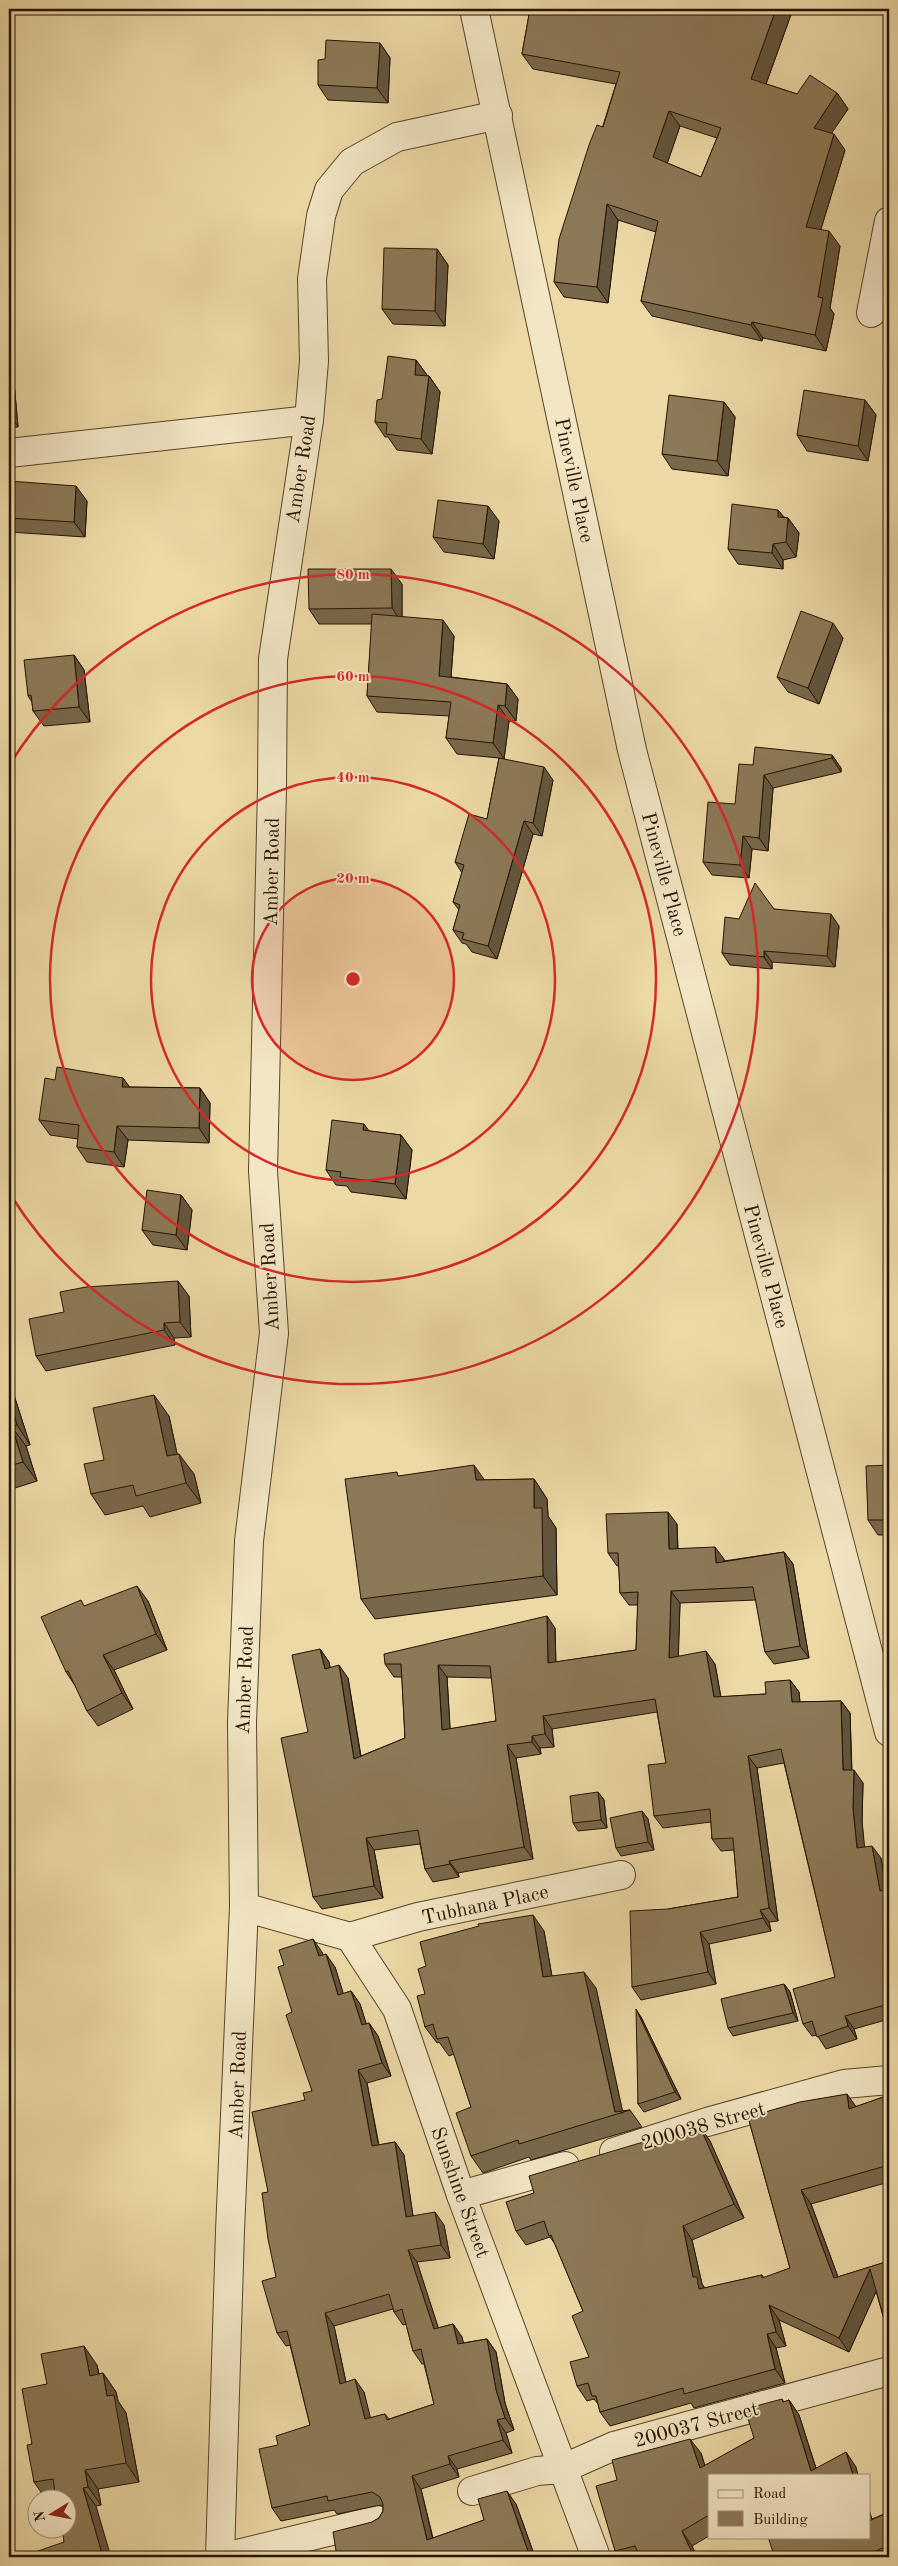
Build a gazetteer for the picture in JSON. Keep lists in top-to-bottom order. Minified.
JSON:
{"streets":{"street":["Amber Road","Pineville Place","Tubhana Place","200038 Street","Sunshine Street","200037 Street"]},"crossings":[["Amber Road","Pineville Place"],["Tubhana Place","Sunshine Street"],["200038 Street","Sunshine Street"],["Sunshine Street","200037 Street"]],"legend":["Road","Building"],"north":"left","rings":["80 m","60 m","40 m","20 m"]}
